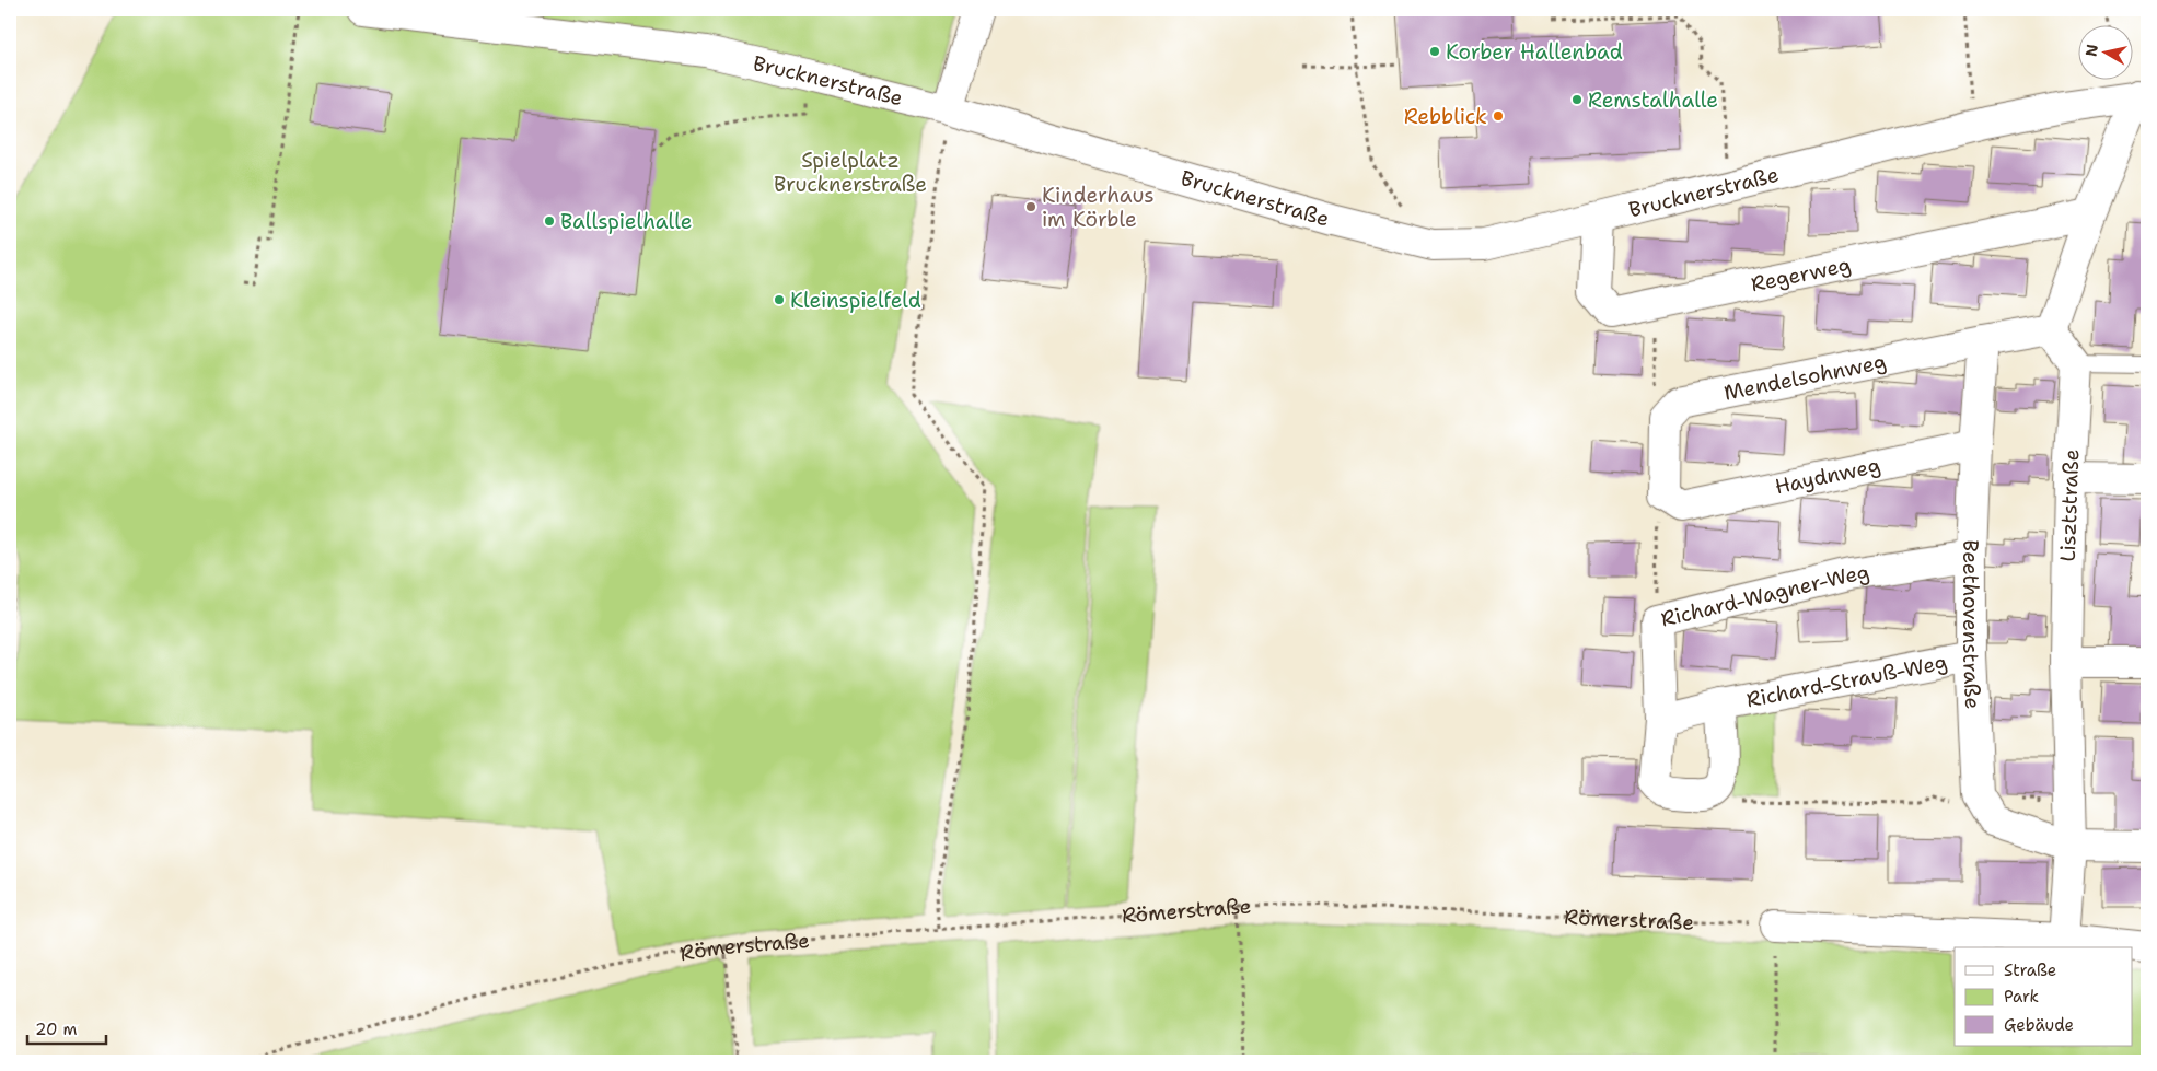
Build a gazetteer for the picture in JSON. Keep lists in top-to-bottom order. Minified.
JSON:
{"streets":{"street":["Brucknerstraße","Regerweg","Mendelsohnweg","Haydnweg","Lisztstraße","Richard-Wagner-Weg","Beethovenstraße","Richard-Strauß-Weg"],"path":["Römerstraße"]},"crossings":[["Brucknerstraße","Regerweg"],["Mendelsohnweg","Beethovenstraße"],["Haydnweg","Beethovenstraße"],["Lisztstraße","Beethovenstraße"],["Richard-Wagner-Weg","Beethovenstraße"],["Richard-Wagner-Weg","Richard-Strauß-Weg"],["Beethovenstraße","Richard-Strauß-Weg"]],"parks":["Spielplatz Brucknerstraße"],"places":["Korber Hallenbad","Remstalhalle","Rebblick","Kinderhaus im Körble","Ballspielhalle","Kleinspielfeld"],"legend":["Straße","Park","Gebäude"],"scale_bar":"20 m","north":"left"}
